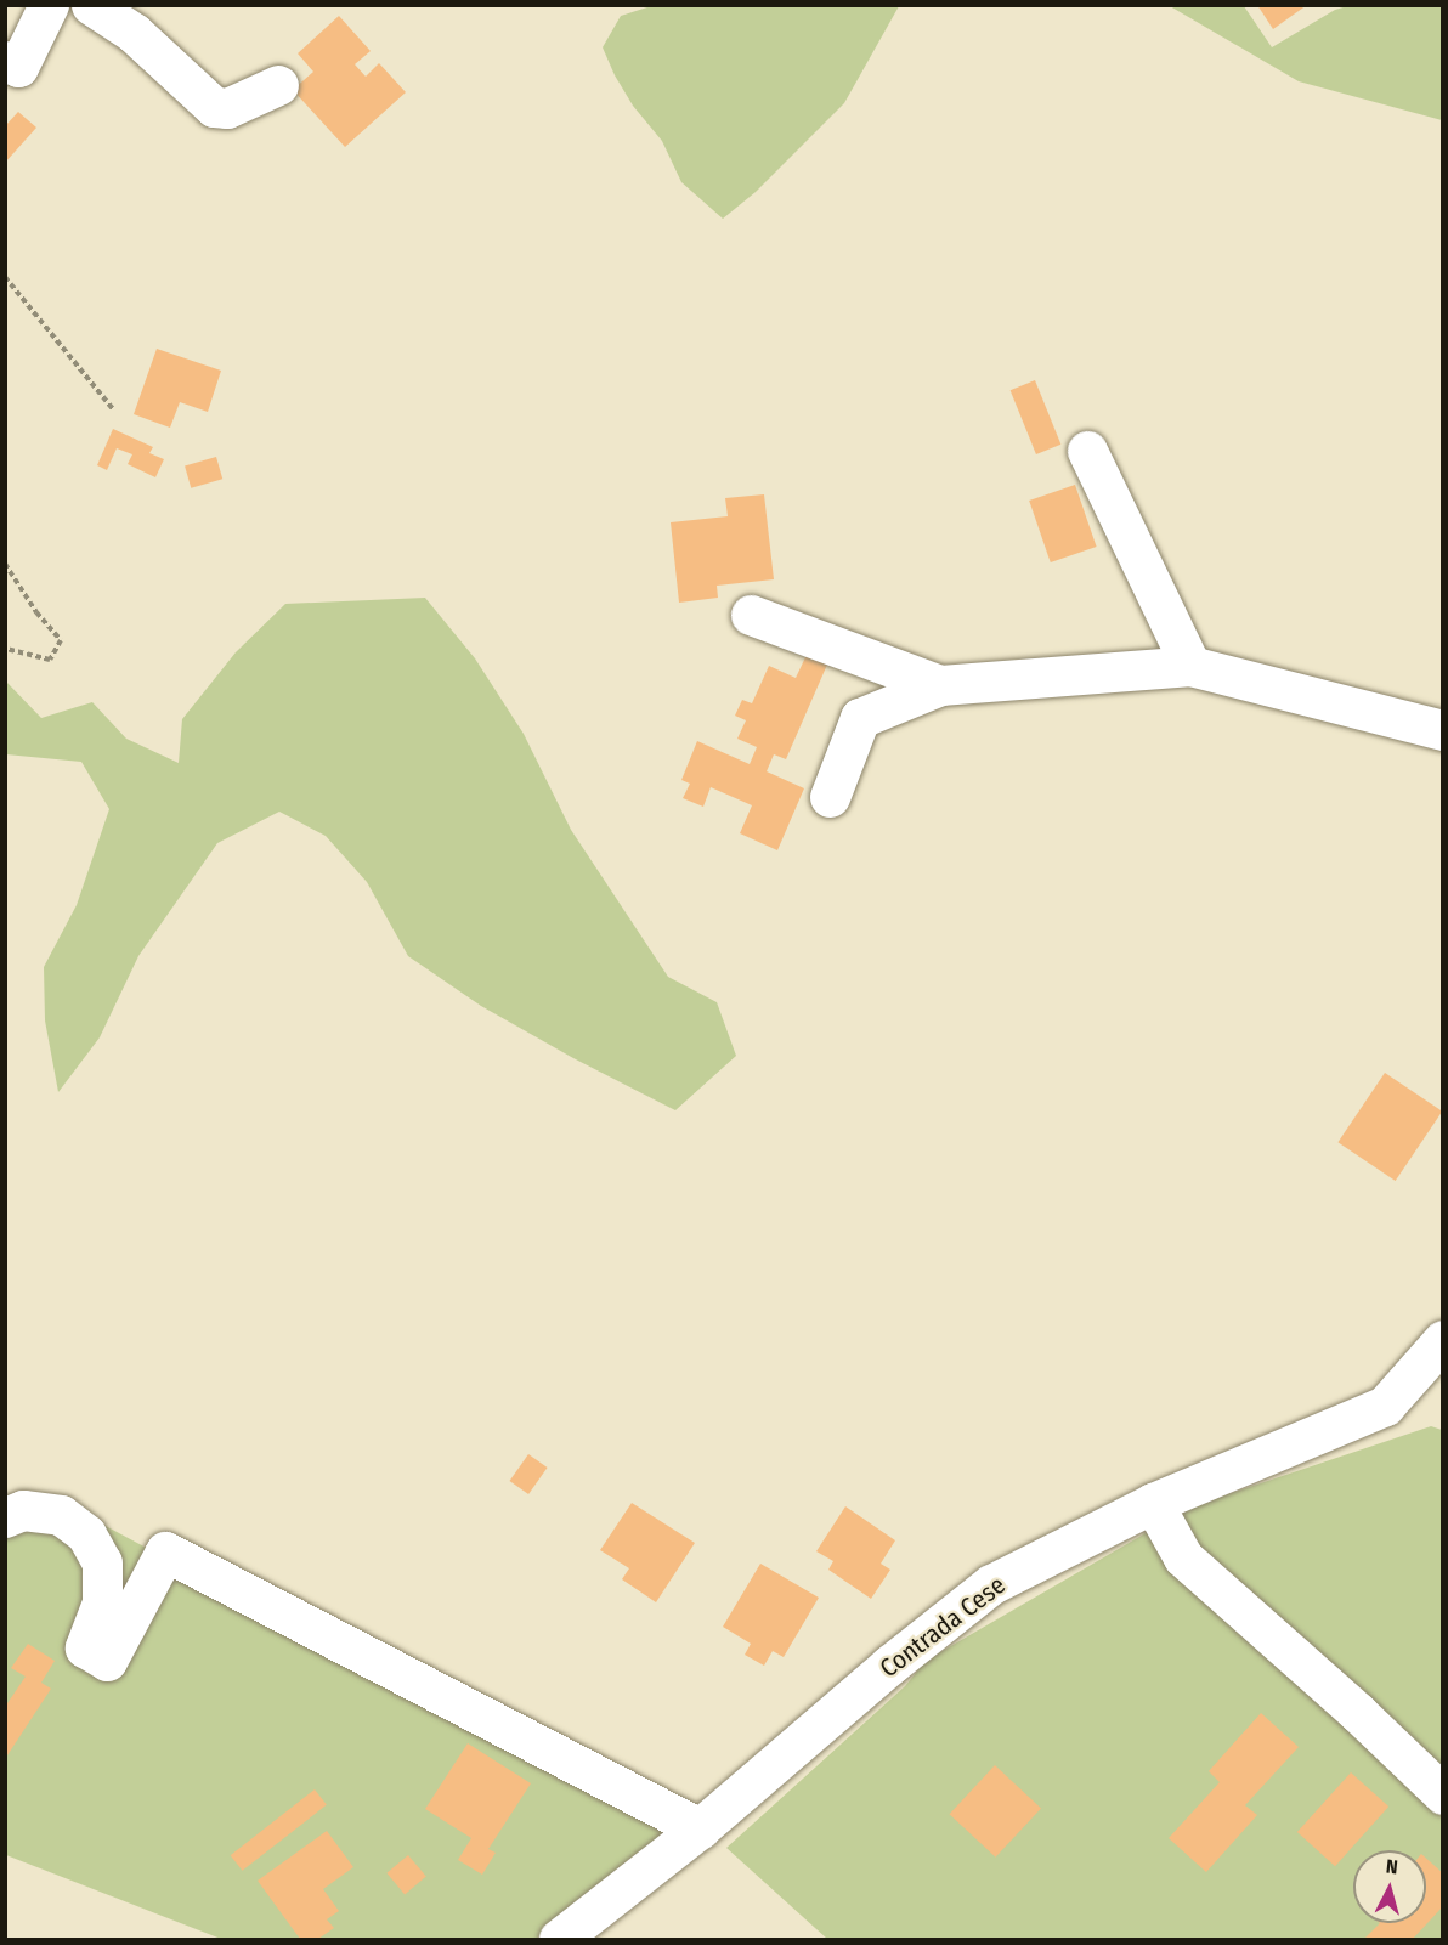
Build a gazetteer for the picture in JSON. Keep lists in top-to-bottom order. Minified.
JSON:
{"streets":{"street":["Contrada Cese"]},"north":"top"}
